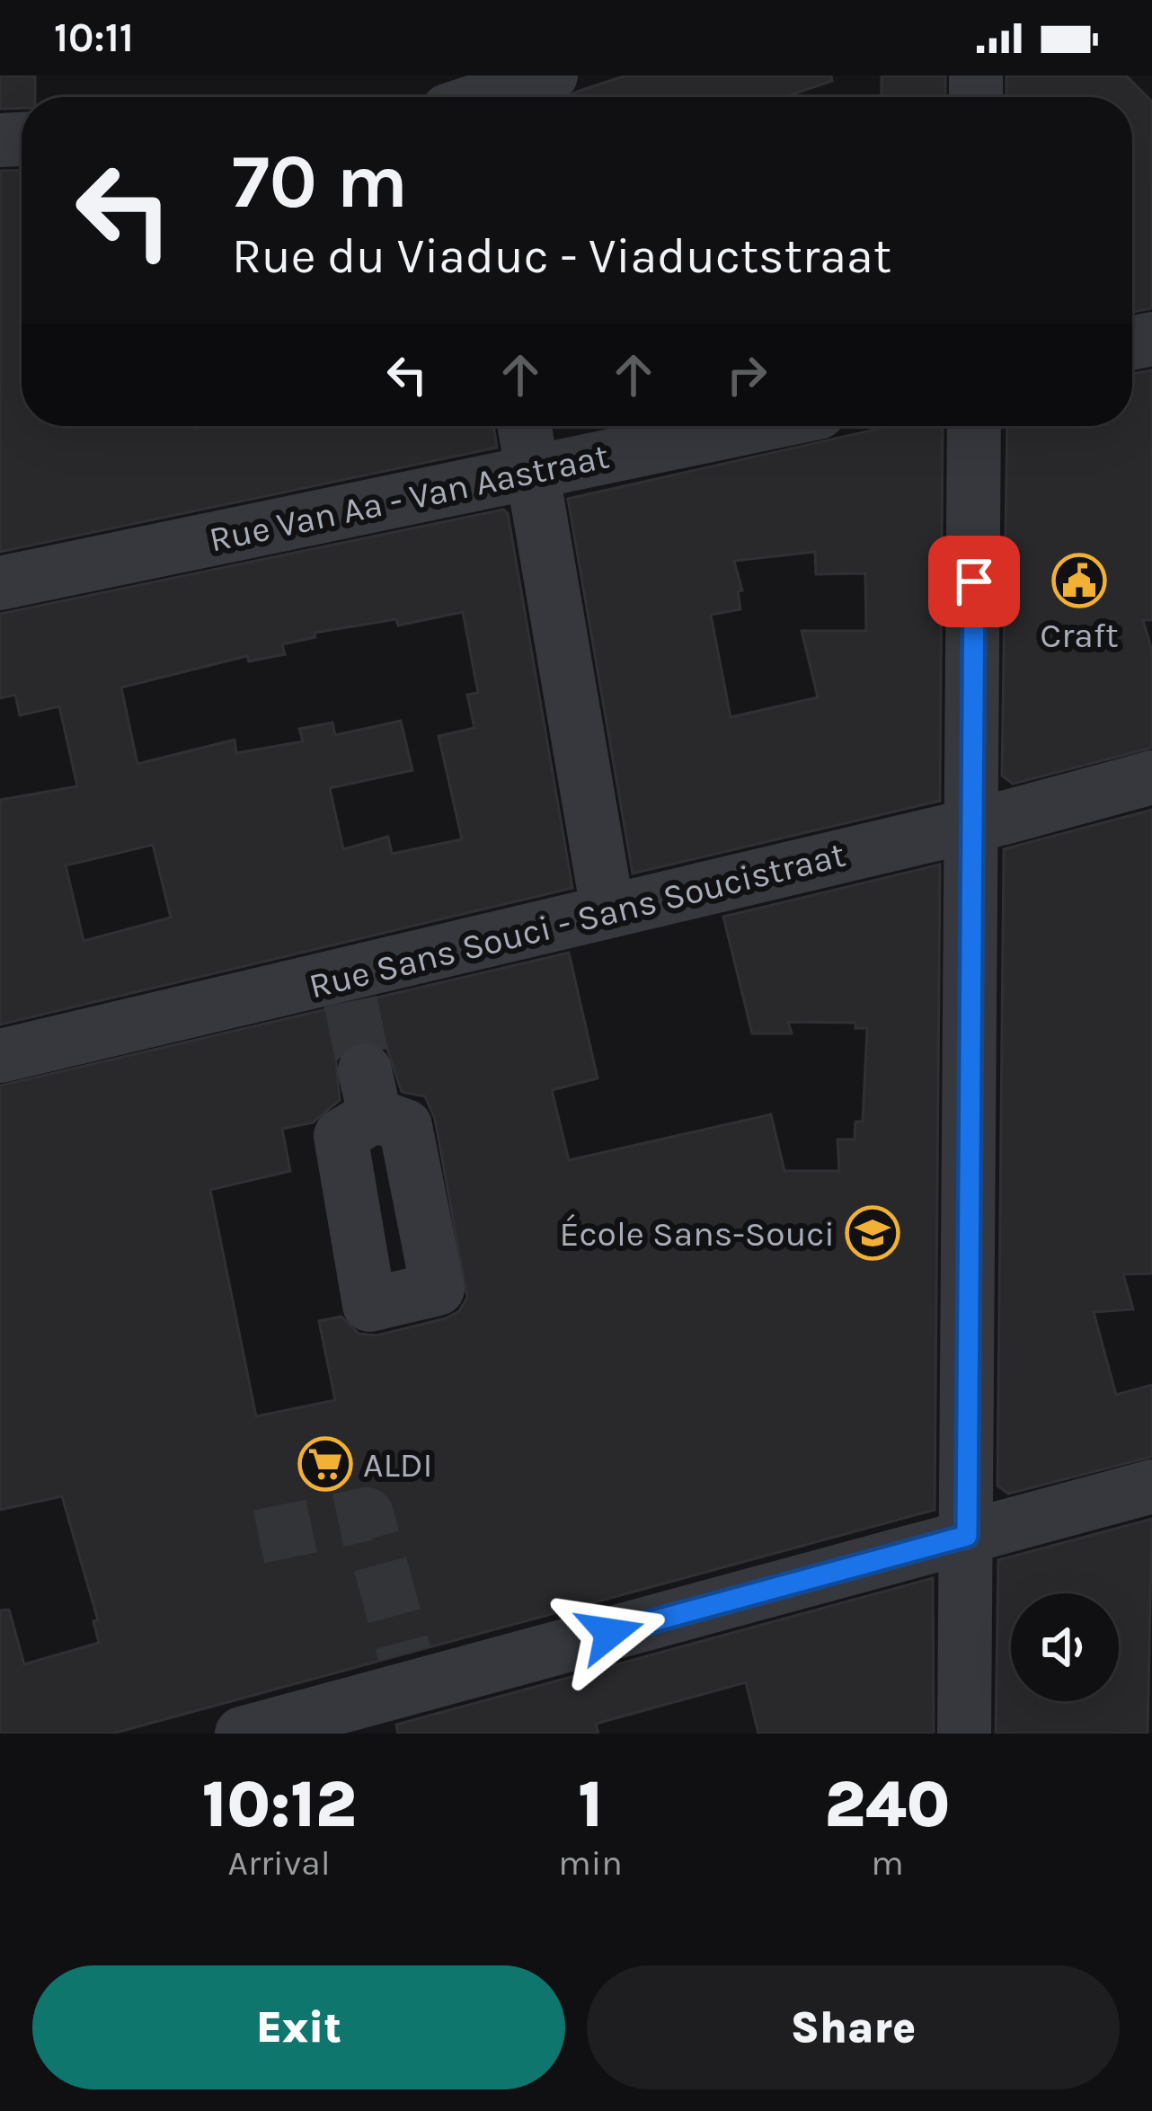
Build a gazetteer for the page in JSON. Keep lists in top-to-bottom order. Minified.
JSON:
{"streets":{"street":["Rue Van Aa - Van Aastraat","Rue Sans Souci - Sans Soucistraat"]},"places":{"public building":["Craft"],"school or university":["École Sans-Souci"],"supermarket":["ALDI"]},"page":{"status":"10:11","turn":["70 m","Rue du Viaduc - Viaductstraat"],"eta":["10:12","Arrival","1","min","240","m"],"buttons":["Exit","Share"]}}
